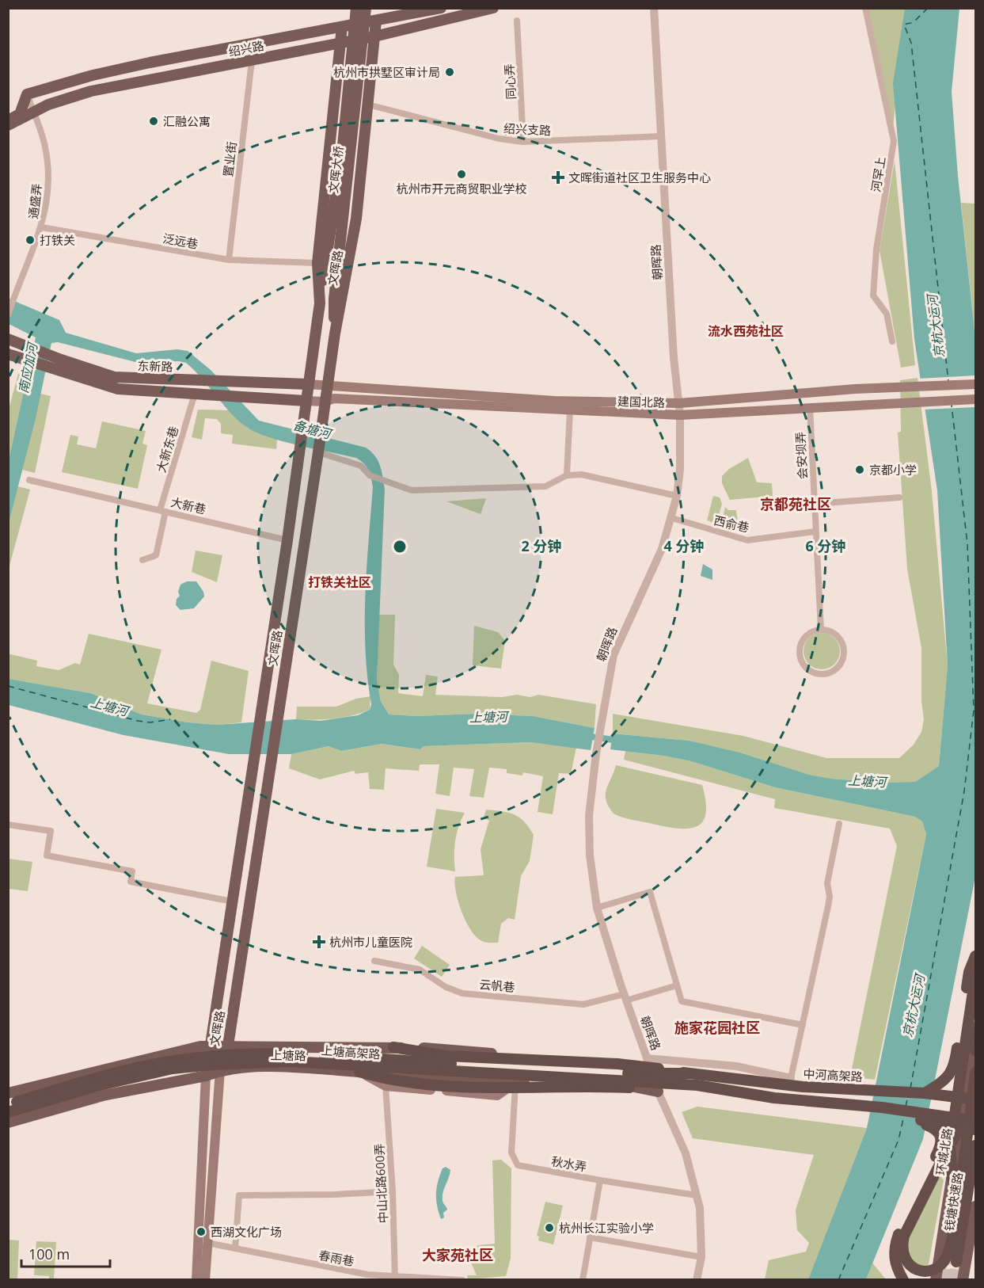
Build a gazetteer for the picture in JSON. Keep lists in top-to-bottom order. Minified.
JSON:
{"streets":{"highway":["上塘高架路","中河高架路","钱塘快速路"],"main road":["绍兴路","文晖大桥","文晖路","东新路","建国北路","上塘路","环城北路"],"street":["同心弄","绍兴支路","置业街","河罕上","通盛弄","泛远巷","朝晖路","大新东巷","会安坝弄","大新巷","西俞巷","云帆巷","秋水弄","中山北路600弄","春雨巷"]},"crossings":[["绍兴路","置业街"],["绍兴路","通盛弄"],["绍兴路","文晖路"],["同心弄","绍兴支路"],["绍兴支路","朝晖路"],["绍兴支路","文晖路"],["置业街","泛远巷"],["文晖大桥","文晖路"],["通盛弄","泛远巷"],["泛远巷","文晖路"],["朝晖路","建国北路"],["朝晖路","西俞巷"],["朝晖路","云帆巷"],["朝晖路","上塘路"],["文晖路","东新路"],["文晖路","建国北路"],["文晖路","大新巷"],["文晖路","上塘路"],["文晖路","春雨巷"],["东新路","建国北路"],["东新路","大新东巷"],["建国北路","会安坝弄"],["大新东巷","大新巷"],["会安坝弄","西俞巷"],["上塘高架路","中河高架路"],["上塘路","秋水弄"],["中山北路600弄","春雨巷"]],"districts":["流水西苑社区","京都苑社区","打铁关社区","施家花园社区","大家苑社区"],"water":["京杭大运河","南应加河","备塘河","上塘河"],"places":{"other":["杭州市拱墅区审计局","汇融公寓","杭州市开元商贸职业学校","打铁关","京都小学","杭州长江实验小学","西湖文化广场"],"health":["文晖街道社区卫生服务中心","杭州市儿童医院"]},"scale_bar":"100 m","rings":["2 分钟","4 分钟","6 分钟"]}
